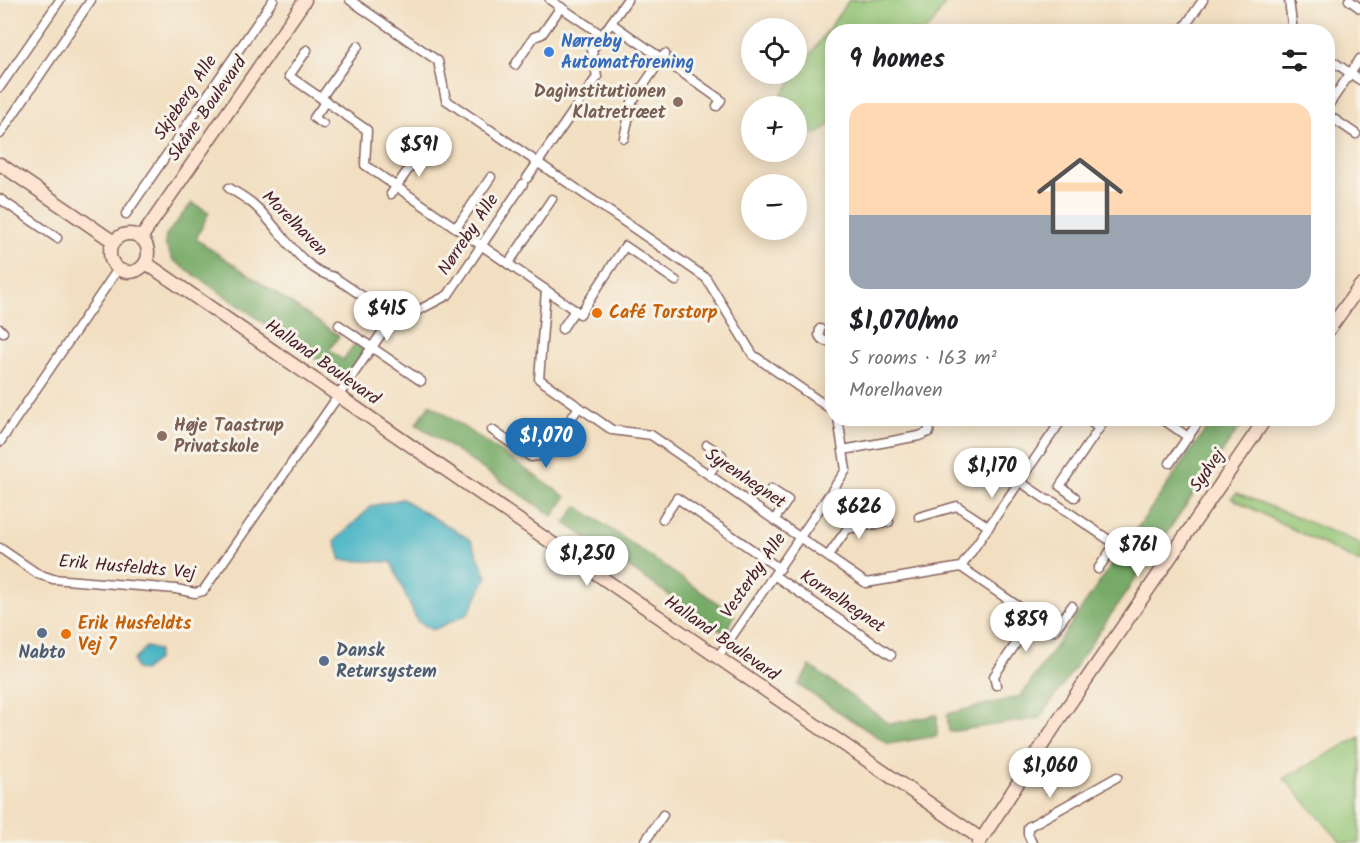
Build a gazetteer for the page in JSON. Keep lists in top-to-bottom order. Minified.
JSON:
{"streets":{"street":["Skjeberg Alle","Skåne Boulevard","Morelhaven","Nørreby Alle","Halland Boulevard","Sydvej","Syrenhegnet","Erik Husfeldts Vej","Vesterby Alle","Kornelhegnet"]},"crossings":[["Skåne Boulevard","Halland Boulevard"],["Morelhaven","Nørreby Alle"],["Nørreby Alle","Halland Boulevard"],["Nørreby Alle","Erik Husfeldts Vej"],["Halland Boulevard","Sydvej"],["Halland Boulevard","Erik Husfeldts Vej"],["Halland Boulevard","Vesterby Alle"],["Syrenhegnet","Vesterby Alle"],["Vesterby Alle","Kornelhegnet"]],"places":["Nørreby Automatforening","Daginstitutionen Klatretræet","Café Torstorp","Høje Taastrup Privatskole","Nabto","Erik Husfeldts Vej 7","Dansk Retursystem"],"page":{"map_buttons":["+","−"],"heading":"9 homes","list":[{"name":"$1,070/mo","note":"5 rooms · 163 m² · Morelhaven"}],"price":["$591","$415","$1,070","$1,170","$626","$761","$1,250","$859","$1,060"]}}
